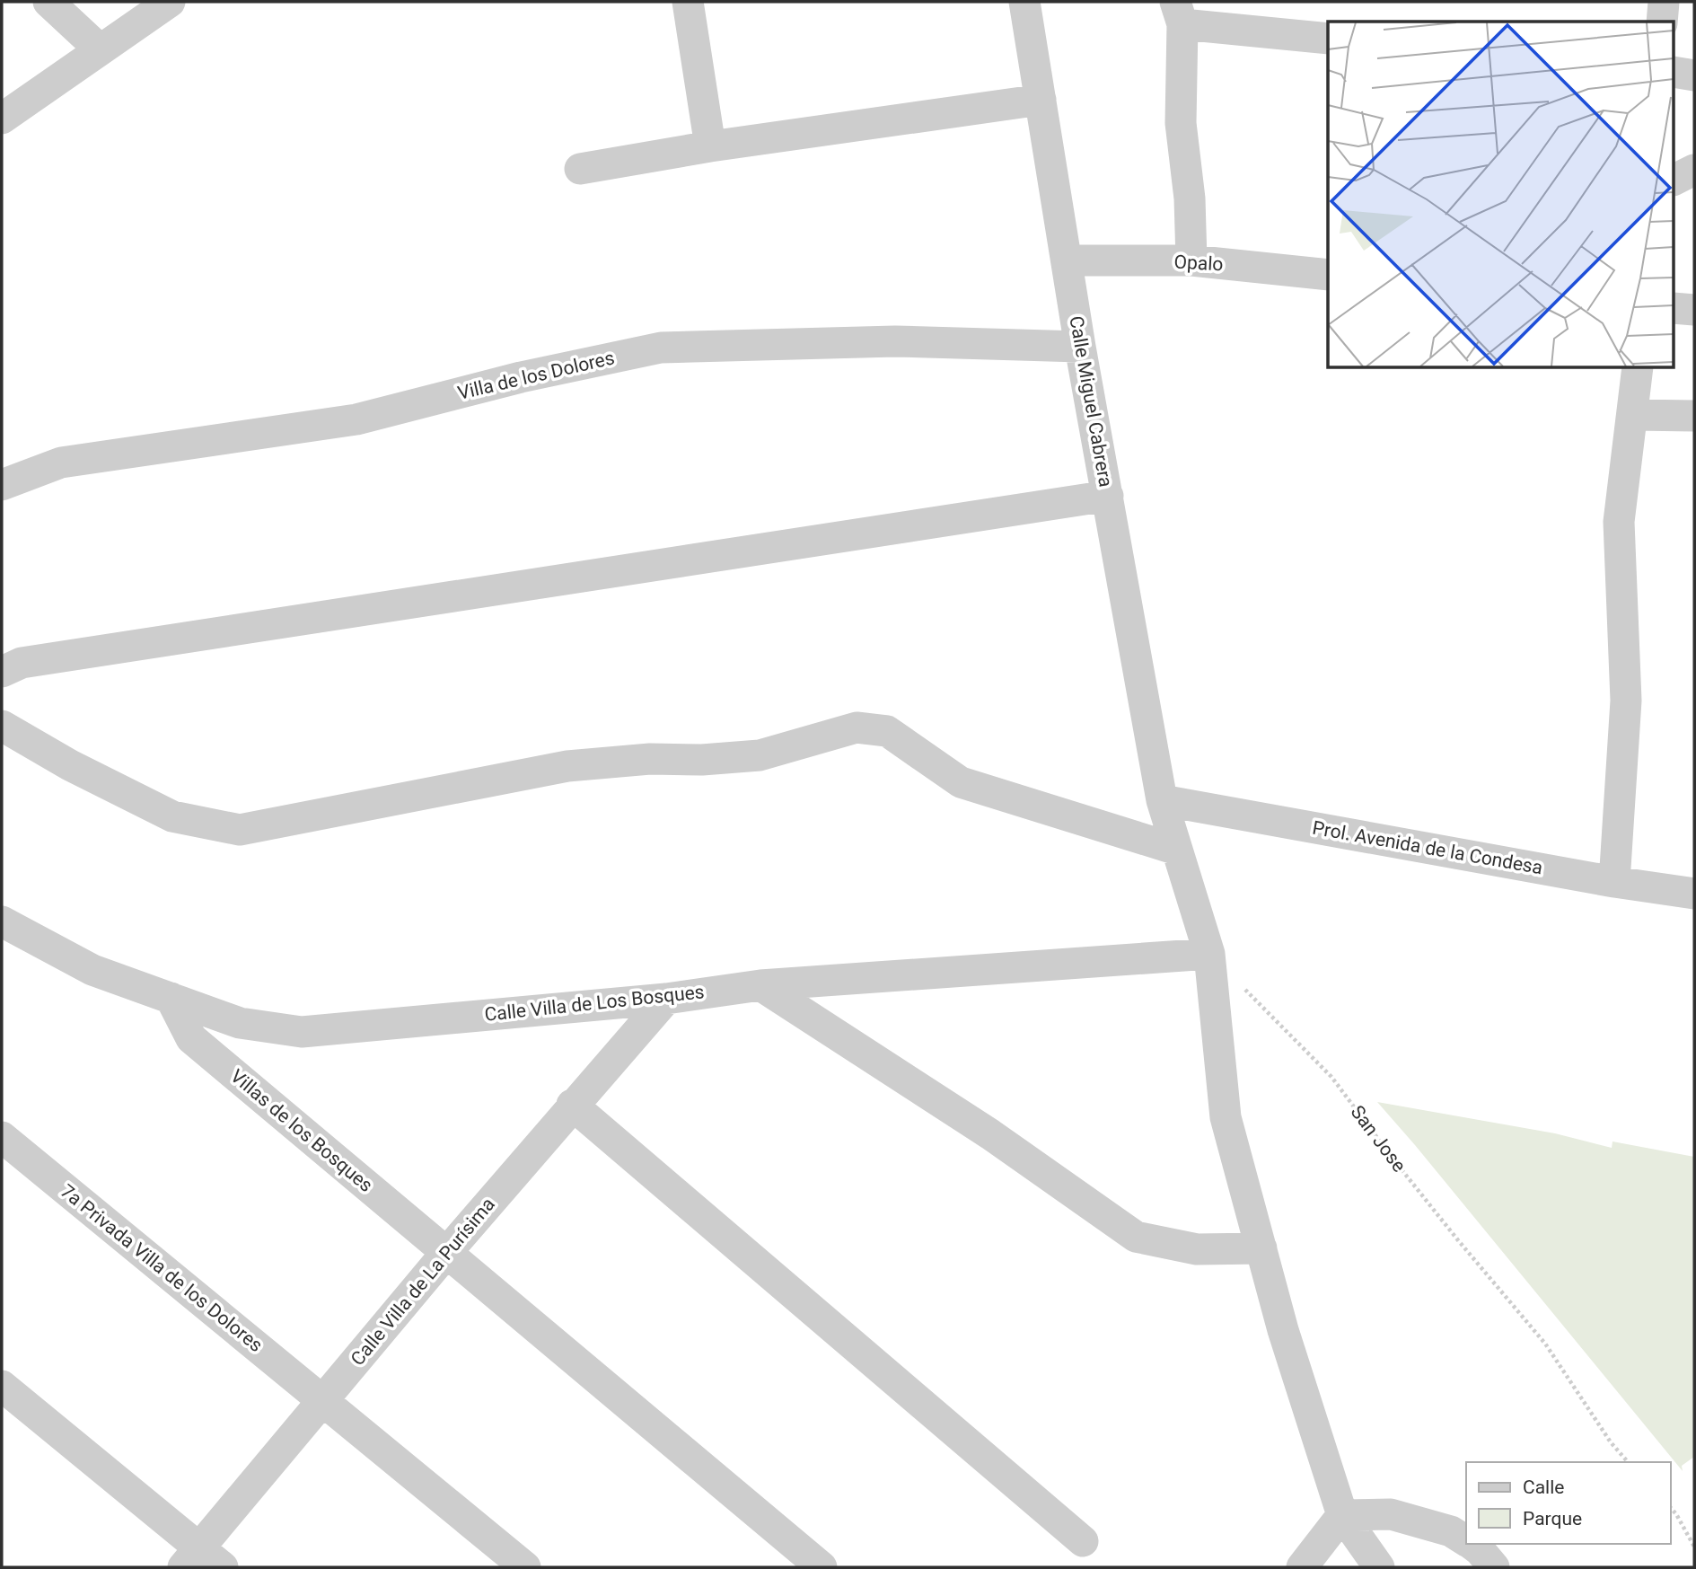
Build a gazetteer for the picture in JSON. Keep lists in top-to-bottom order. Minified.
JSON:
{"streets":{"street":["Opalo","Villa de los Dolores","Calle Miguel Cabrera","Prol. Avenida de la Condesa","Calle Villa de Los Bosques","Villas de los Bosques","7a Privada Villa de los Dolores","Calle Villa de La Purísima"],"path":["San Jose"]},"crossings":[["Opalo","Calle Miguel Cabrera"],["Villa de los Dolores","Calle Miguel Cabrera"],["Calle Miguel Cabrera","Prol. Avenida de la Condesa"],["Calle Villa de Los Bosques","Villas de los Bosques"],["Calle Villa de Los Bosques","Calle Villa de La Purísima"],["Villas de los Bosques","Calle Villa de La Purísima"],["7a Privada Villa de los Dolores","Calle Villa de La Purísima"]],"legend":["Calle","Parque"]}
